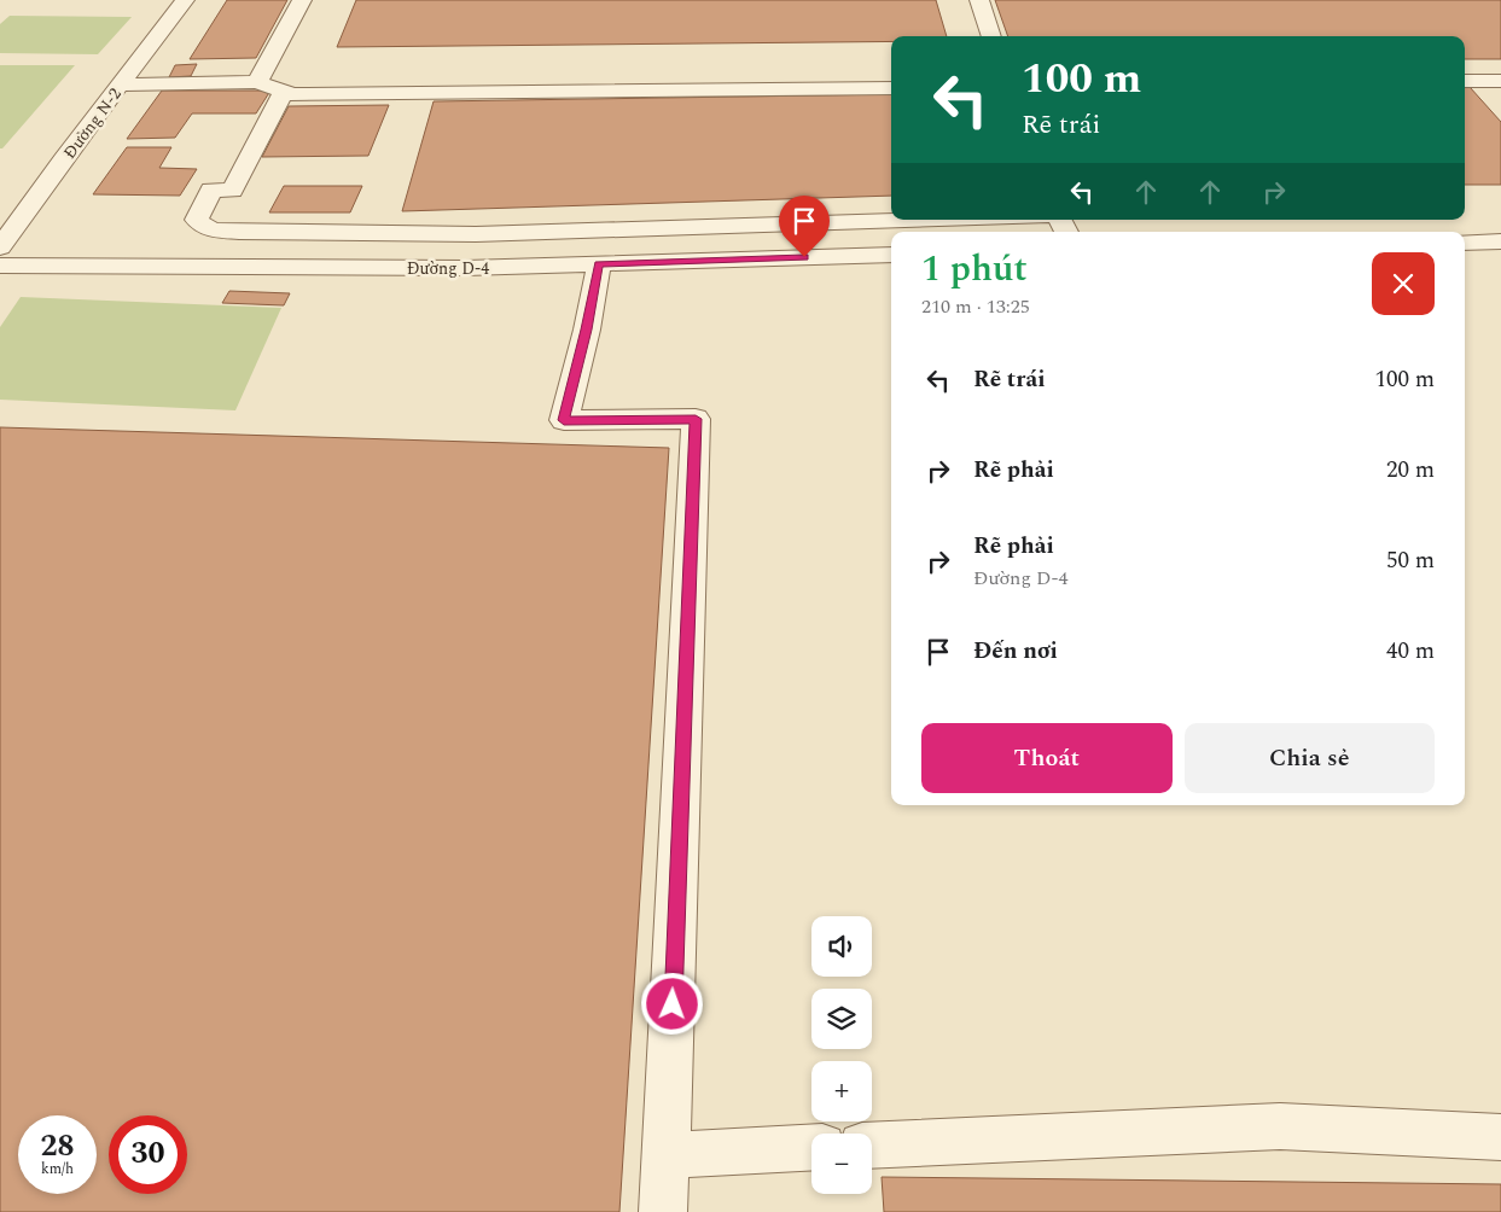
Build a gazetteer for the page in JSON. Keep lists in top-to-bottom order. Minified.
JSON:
{"streets":{"street":["Đường N-2","Đường D-4"]},"page":{"turn":["100 m","Rẽ trái"],"heading":["1 phút","210 m · 13:25"],"list":[{"name":"Rẽ trái","value":"100 m"},{"name":"Rẽ phải","value":"20 m"},{"name":"Rẽ phải","note":"Đường D-4","value":"50 m"},{"name":"Đến nơi","value":"40 m"}],"buttons":["Thoát","Chia sẻ"],"map_buttons":["+","−"],"speed":"28 km/h","limit":"30"}}
